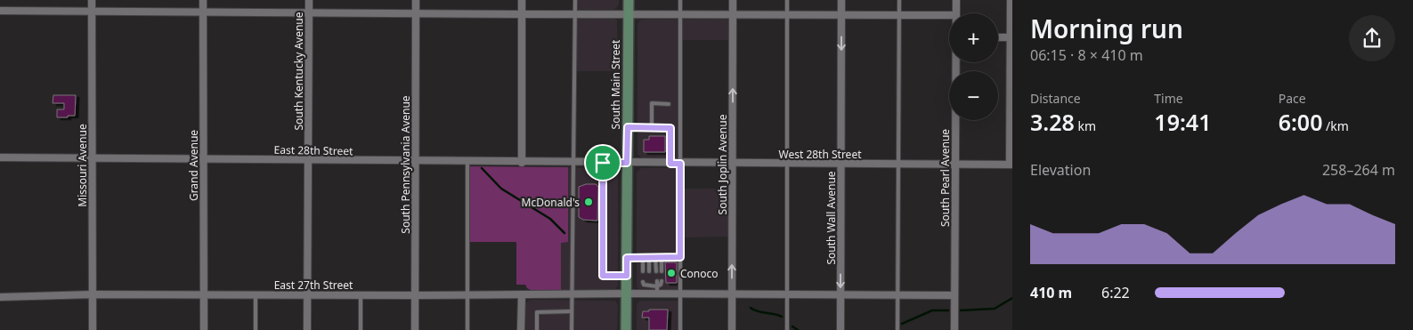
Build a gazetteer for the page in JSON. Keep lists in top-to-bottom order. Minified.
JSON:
{"streets":{"main road":["South Main Street"],"street":["South Kentucky Avenue","East 28th Street","West 28th Street","South Pennsylvania Avenue","South Joplin Avenue","Missouri Avenue","Grand Avenue","South Pearl Avenue","South Wall Avenue","East 27th Street"]},"crossings":[["South Kentucky Avenue","East 28th Street"],["South Kentucky Avenue","East 27th Street"],["South Main Street","East 28th Street"],["South Main Street","West 28th Street"],["South Main Street","East 27th Street"],["East 28th Street","West 28th Street"],["East 28th Street","South Pennsylvania Avenue"],["East 28th Street","Missouri Avenue"],["East 28th Street","Grand Avenue"],["West 28th Street","South Joplin Avenue"],["West 28th Street","South Pearl Avenue"],["West 28th Street","South Wall Avenue"],["South Pennsylvania Avenue","East 27th Street"],["South Joplin Avenue","East 27th Street"],["Missouri Avenue","East 27th Street"],["Grand Avenue","East 27th Street"],["South Pearl Avenue","East 27th Street"],["South Wall Avenue","East 27th Street"]],"one_way":["South Joplin Avenue","South Wall Avenue"],"places":["McDonald's","Conoco"],"page":{"heading":["Morning run","06:15 · 8 × 410 m"],"map_buttons":["+","−"],"stats":[["Distance","3.28 km"],["Time","19:41"],["Pace","6:00 /km"]],"chart":["Elevation","258–264 m"],"list":[{"name":"410 m","note":"6:22"}]}}
